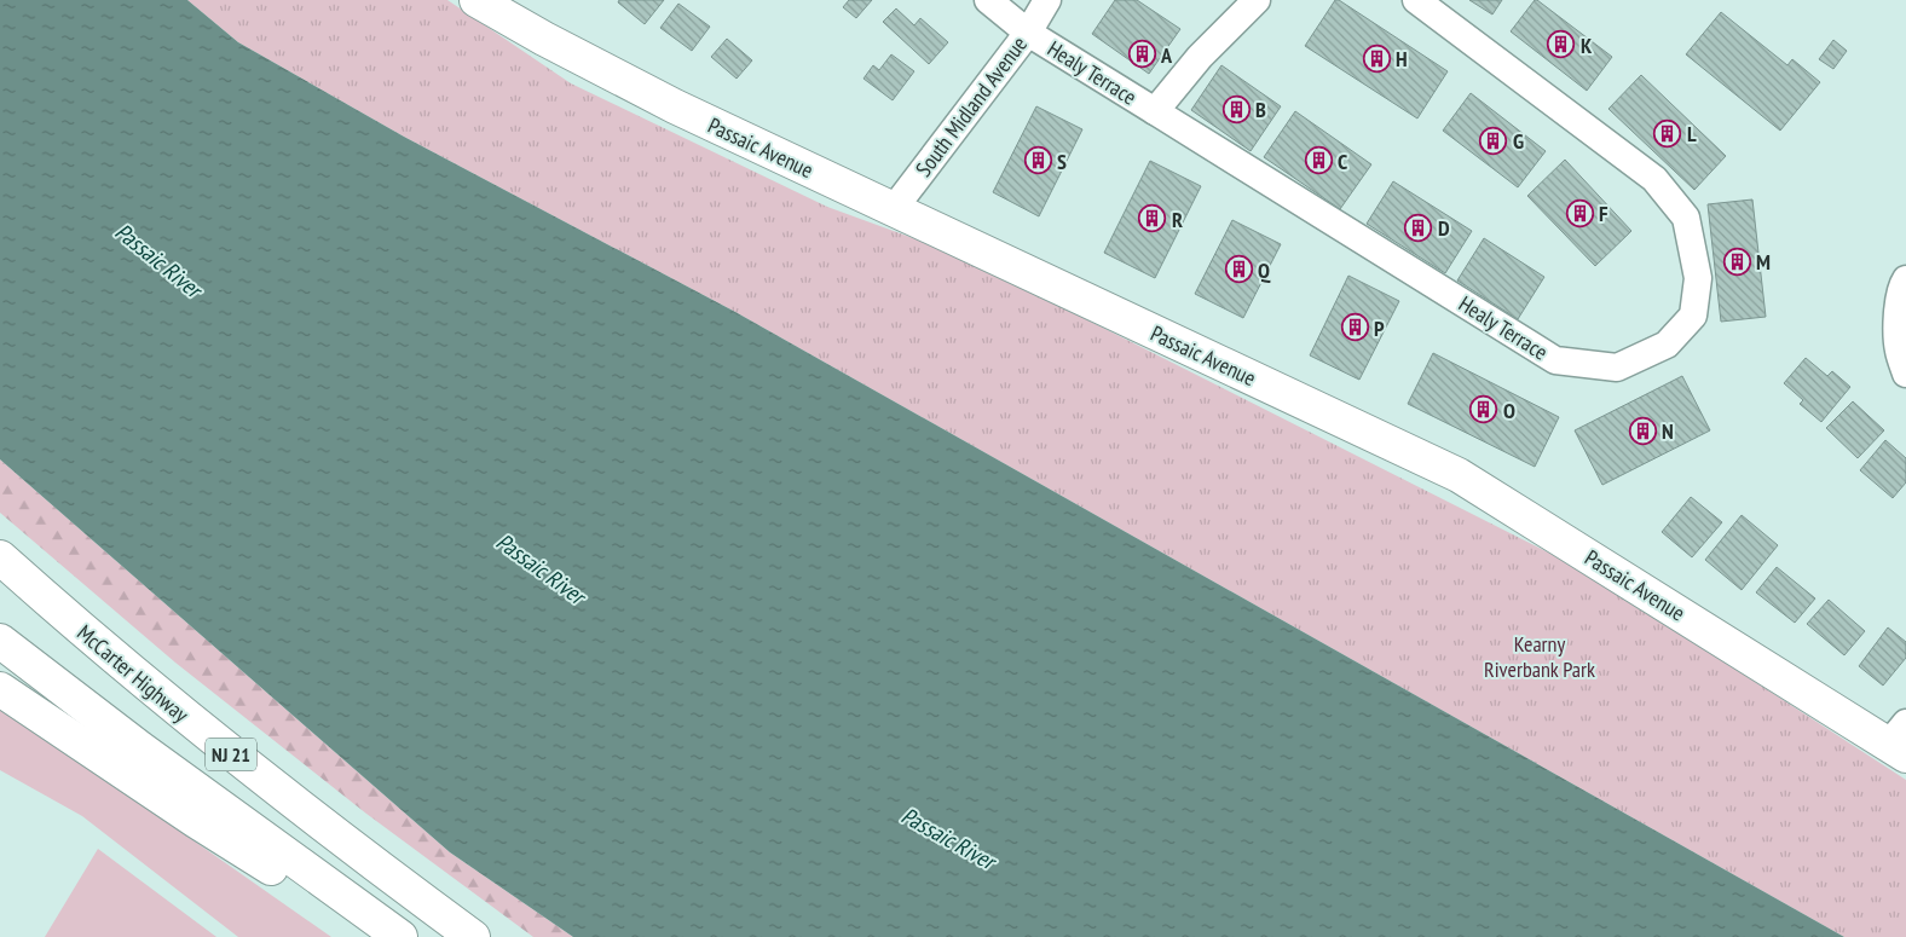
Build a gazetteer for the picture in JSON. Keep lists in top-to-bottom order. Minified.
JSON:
{"streets":{"main road":["Passaic Avenue","McCarter Highway","NJ 21"],"street":["Healy Terrace","South Midland Avenue"]},"crossings":[["Healy Terrace","South Midland Avenue"],["South Midland Avenue","Passaic Avenue"]],"water":["Passaic River"],"parks":["Kearny Riverbank Park"],"places":{"building":["K","A","H","B","L","G","S","C","F","R","D","M","Q","P","O","N"]}}
